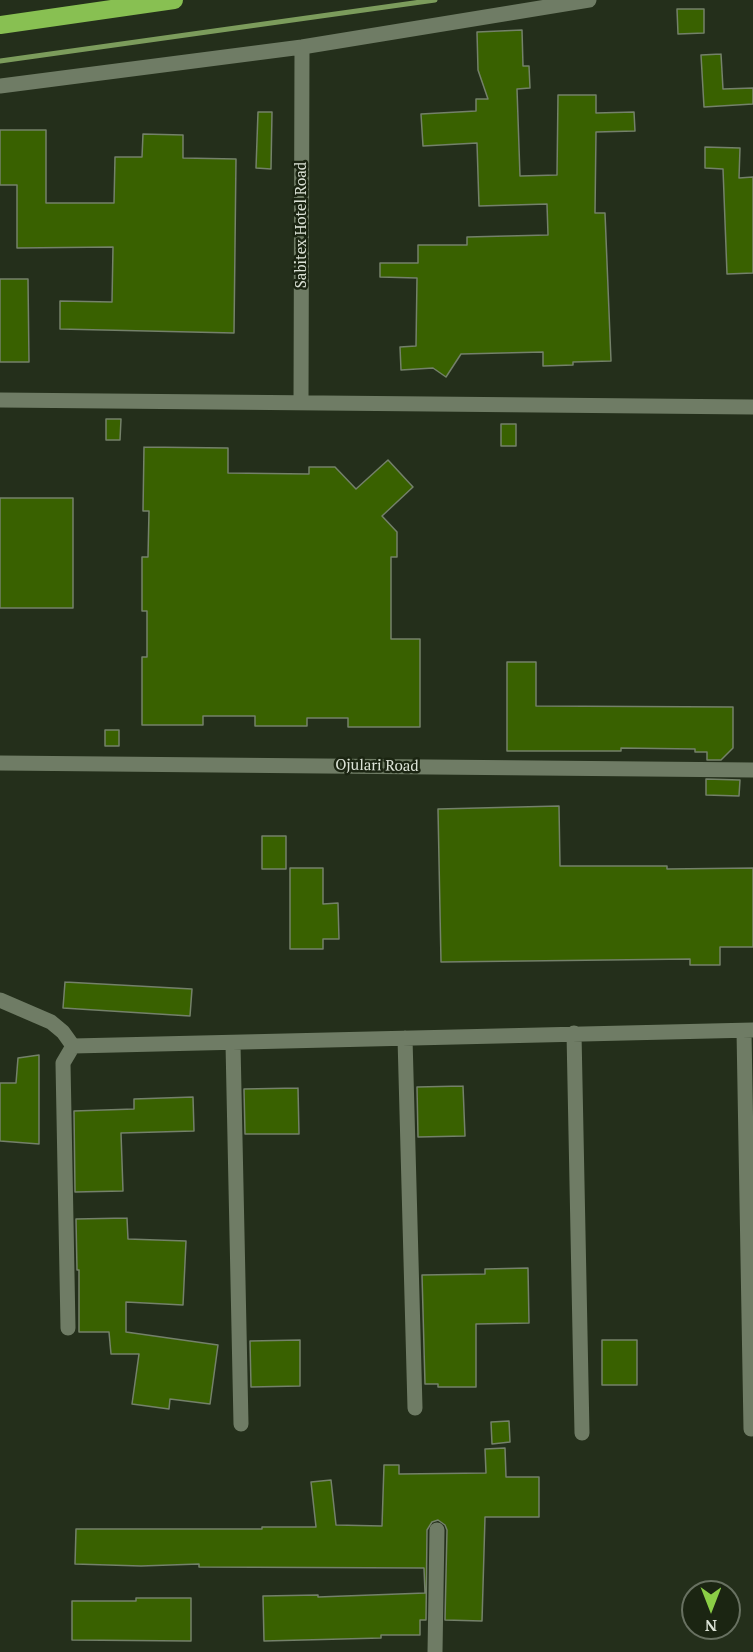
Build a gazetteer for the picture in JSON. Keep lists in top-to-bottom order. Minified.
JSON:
{"streets":{"street":["Sabitex Hotel Road","Ojulari Road"]},"north":"bottom"}
